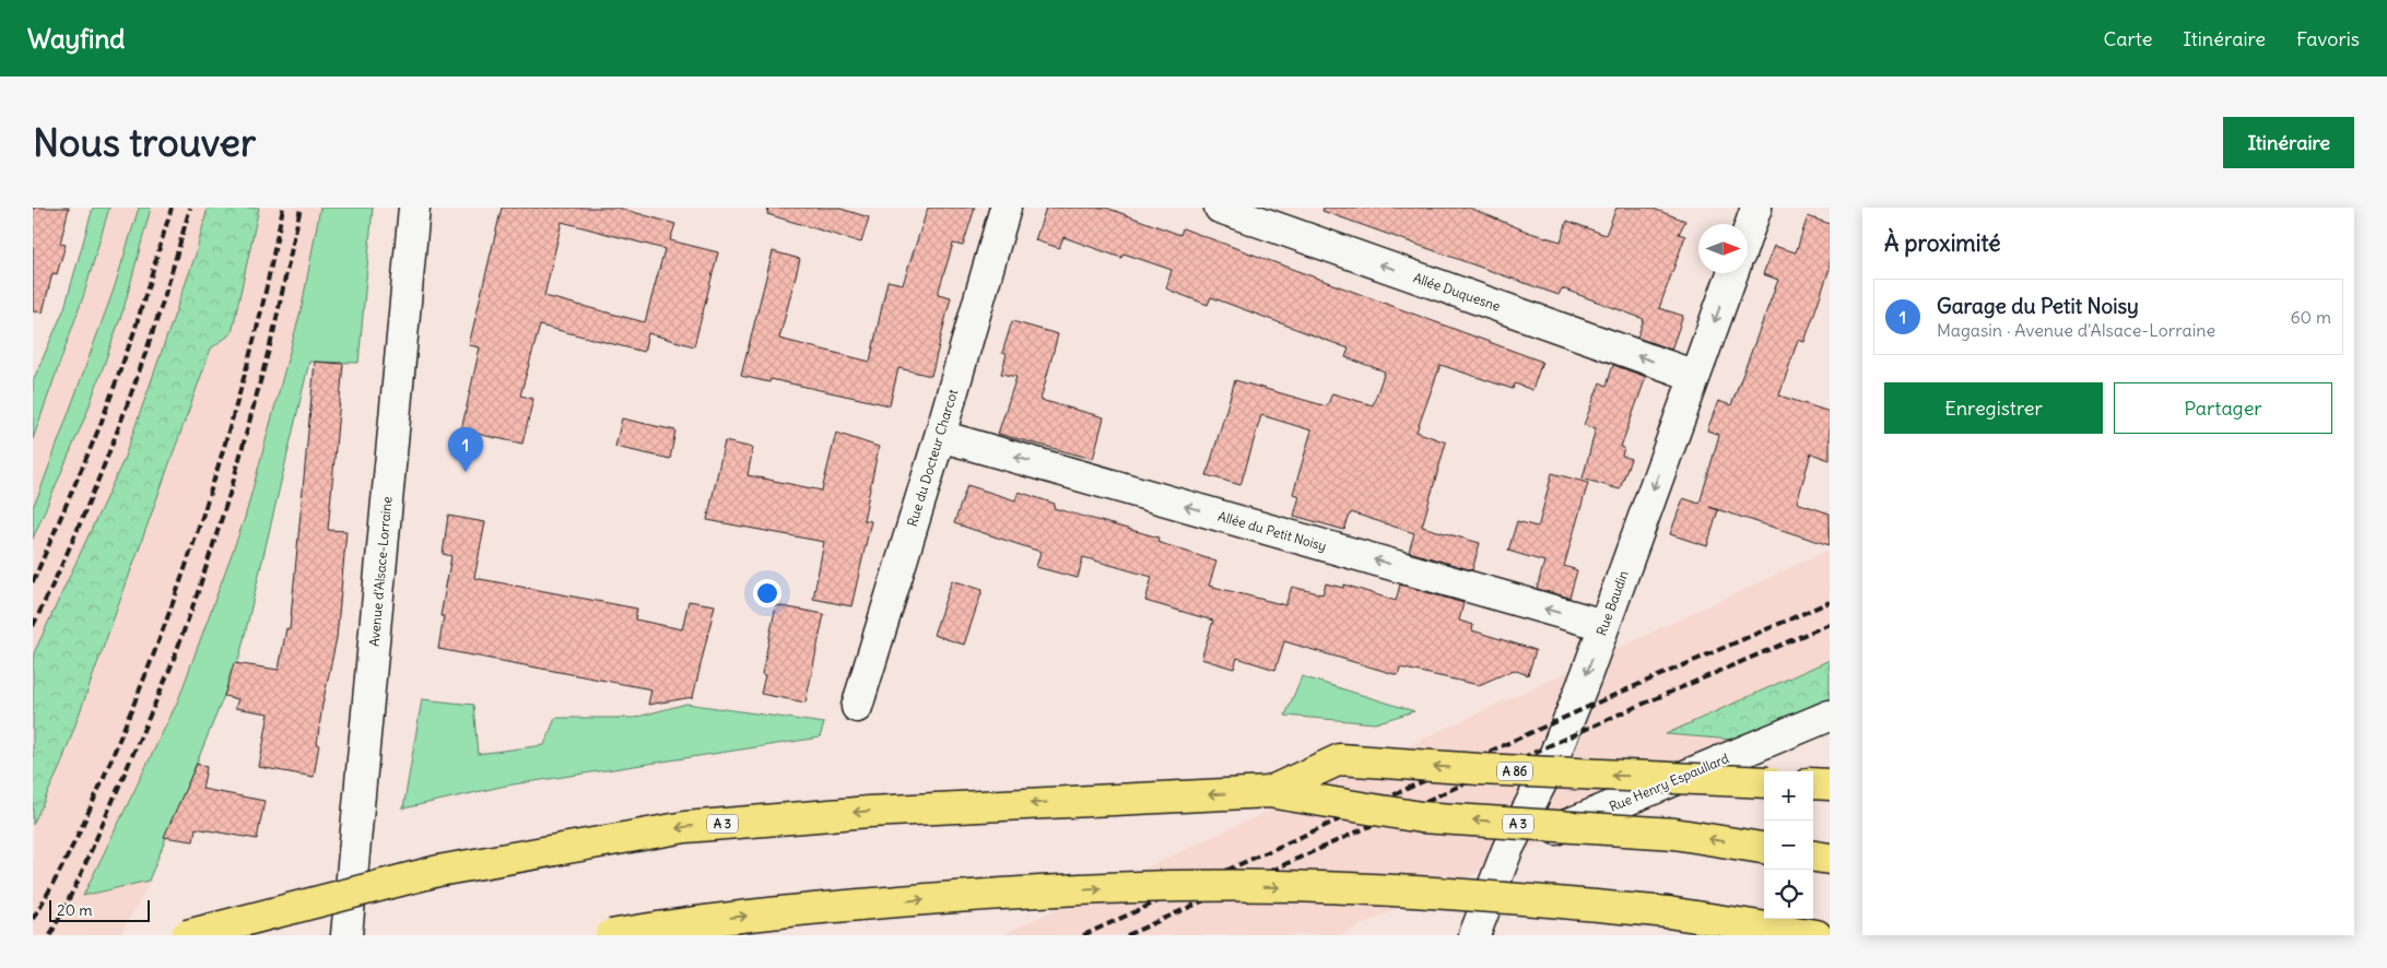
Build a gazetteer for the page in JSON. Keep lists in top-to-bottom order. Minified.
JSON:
{"streets":{"highway":["A 86","A 3"],"street":["Allée Duquesne","Rue du Docteur Charcot","Allée du Petit Noisy","Avenue d'Alsace-Lorraine","Rue Baudin","Rue Henry Espaullard"]},"crossings":[["Allée Duquesne","Rue Baudin"],["Rue du Docteur Charcot","Allée du Petit Noisy"],["Allée du Petit Noisy","Rue Baudin"],["Rue Baudin","Rue Henry Espaullard"],["A 86","A 3"]],"one_way":["Allée Duquesne","Allée du Petit Noisy","Rue Baudin"],"scale_bar":"20 m","north":"right","page":{"header":"Wayfind","nav":["Carte","Itinéraire","Favoris"],"buttons":["Itinéraire",["Enregistrer","Partager"]],"title":"Nous trouver","heading":"À proximité","list":[{"mark":"1","name":"Garage du Petit Noisy","note":"Magasin · Avenue d'Alsace-Lorraine","value":"60 m"}],"pins":"1","map_buttons":["+","−"],"scale":"20 m"}}
